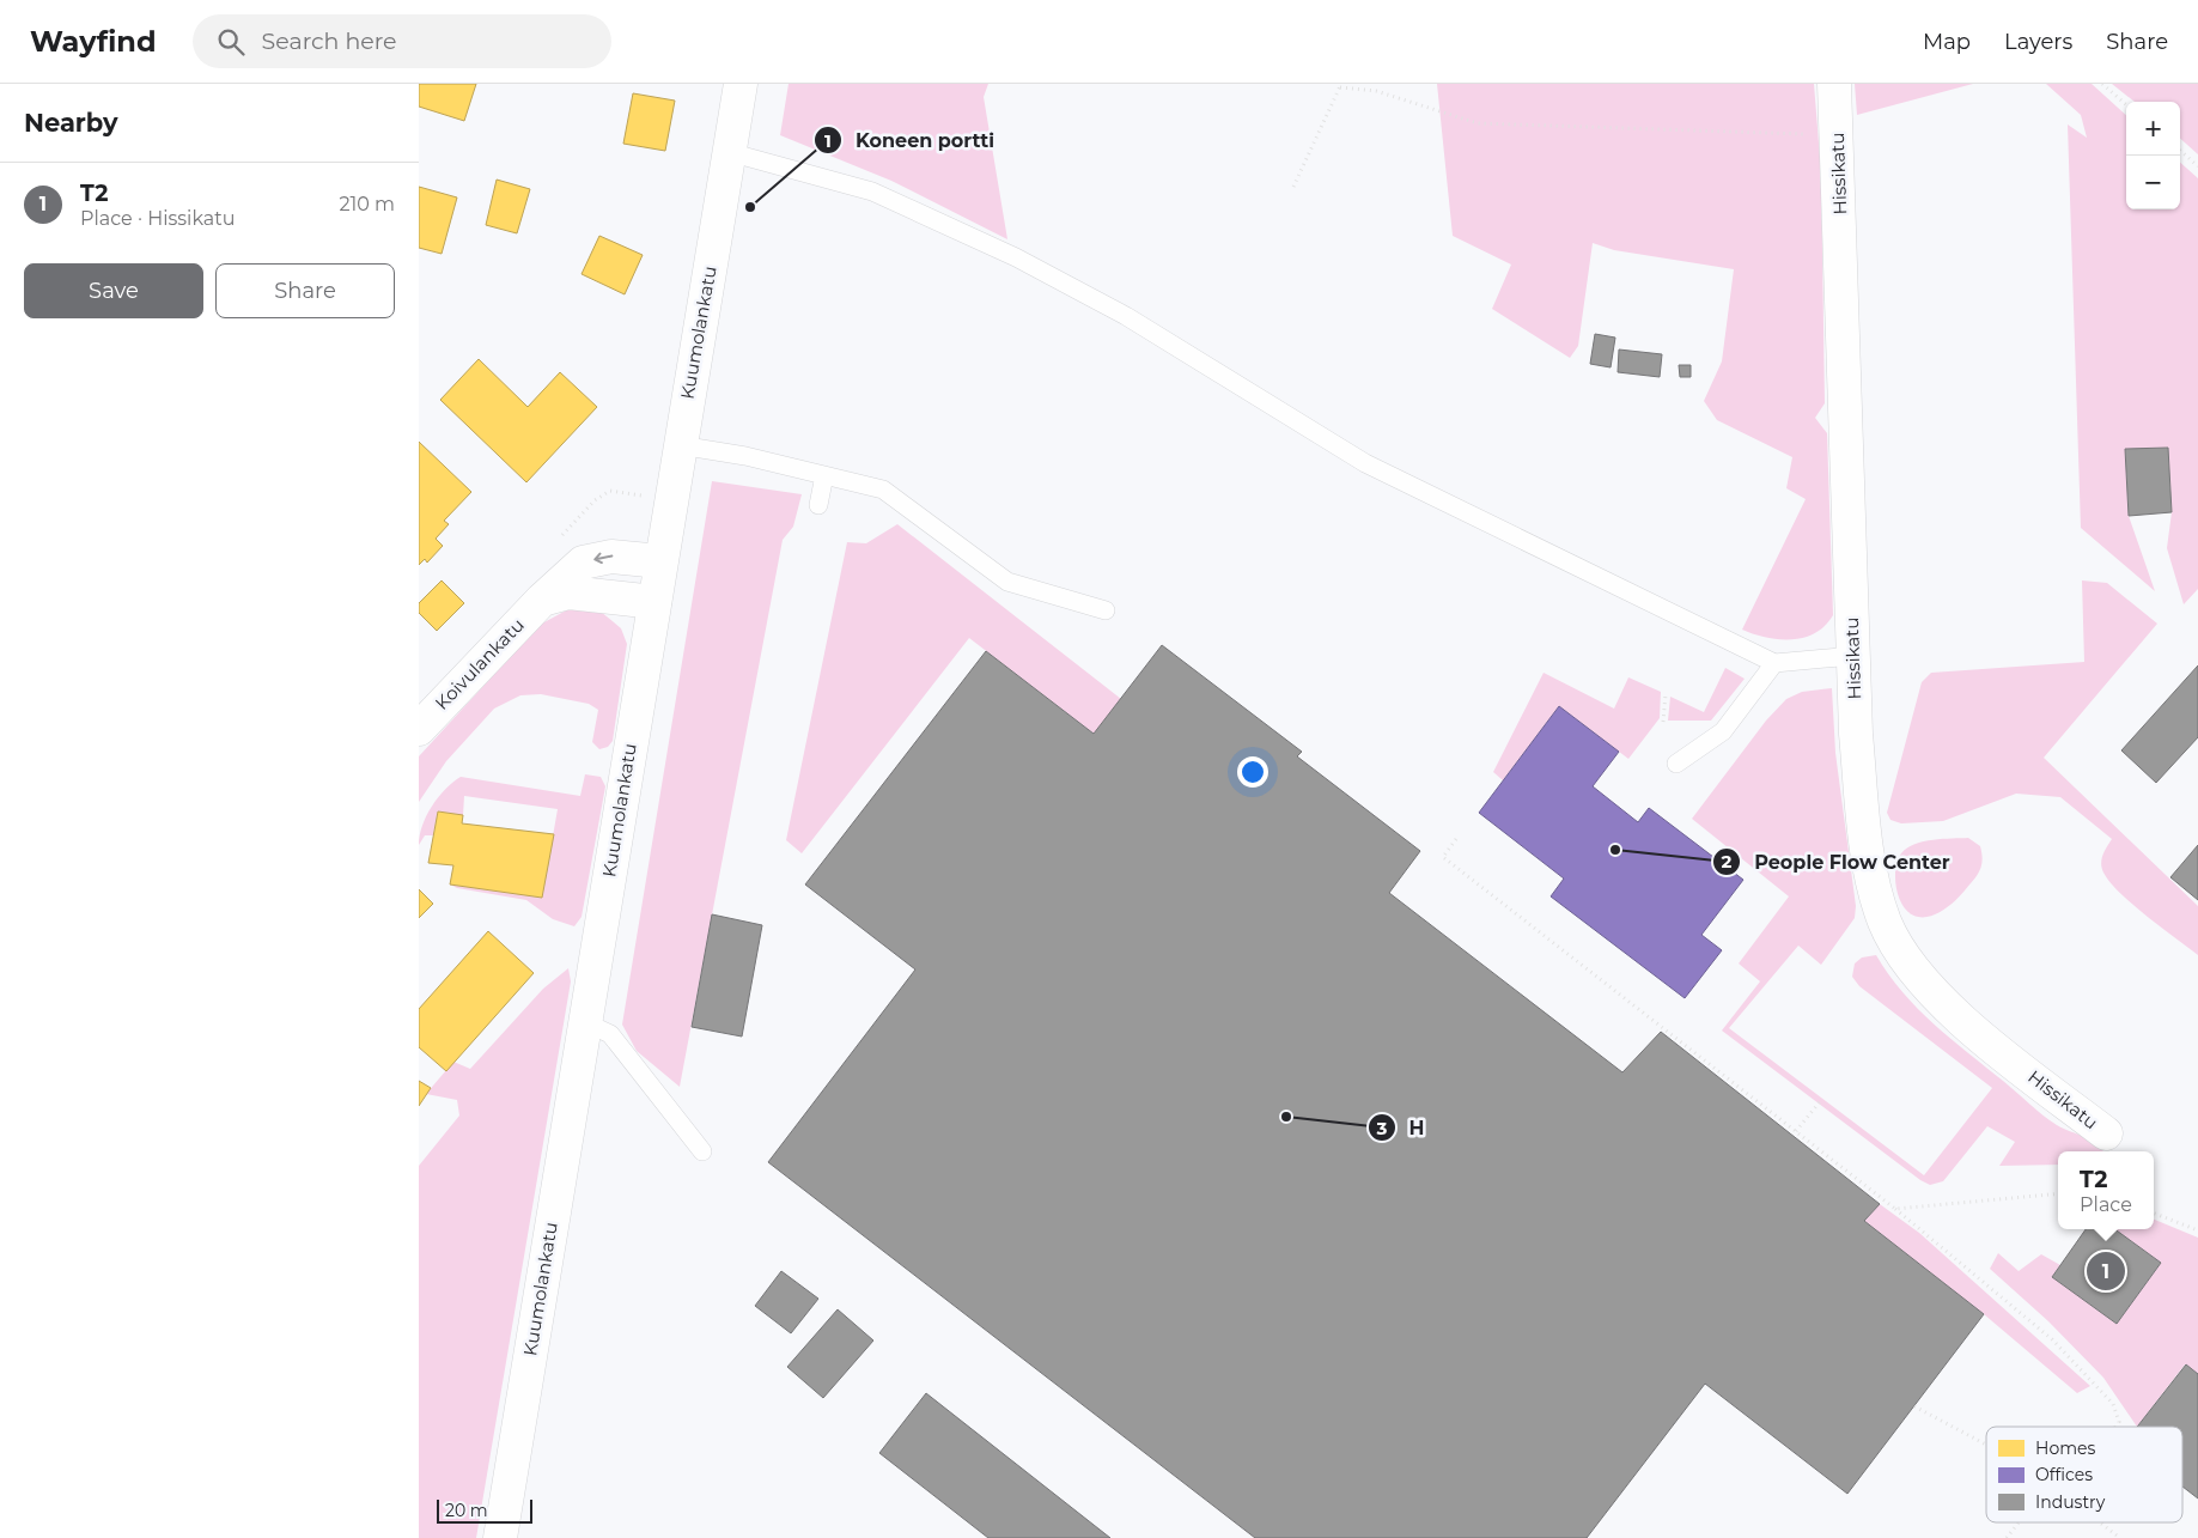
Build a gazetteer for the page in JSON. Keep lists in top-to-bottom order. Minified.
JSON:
{"streets":{"street":["Hissikatu","Kuumolankatu","Koivulankatu"]},"crossings":[["Kuumolankatu","Koivulankatu"]],"places":["Koneen portti","People Flow Center","H"],"legend":["Homes","Offices","Industry"],"scale_bar":"20 m","page":{"header":"Wayfind","search":"Search here","nav":["Map","Layers","Share"],"heading":"Nearby","map_buttons":["+","−"],"list":[{"mark":"1","name":"T2","note":"Place · Hissikatu","value":"210 m"}],"buttons":["Save","Share"],"popup":["T2","Place"],"pins":"1","scale":"20 m"}}
